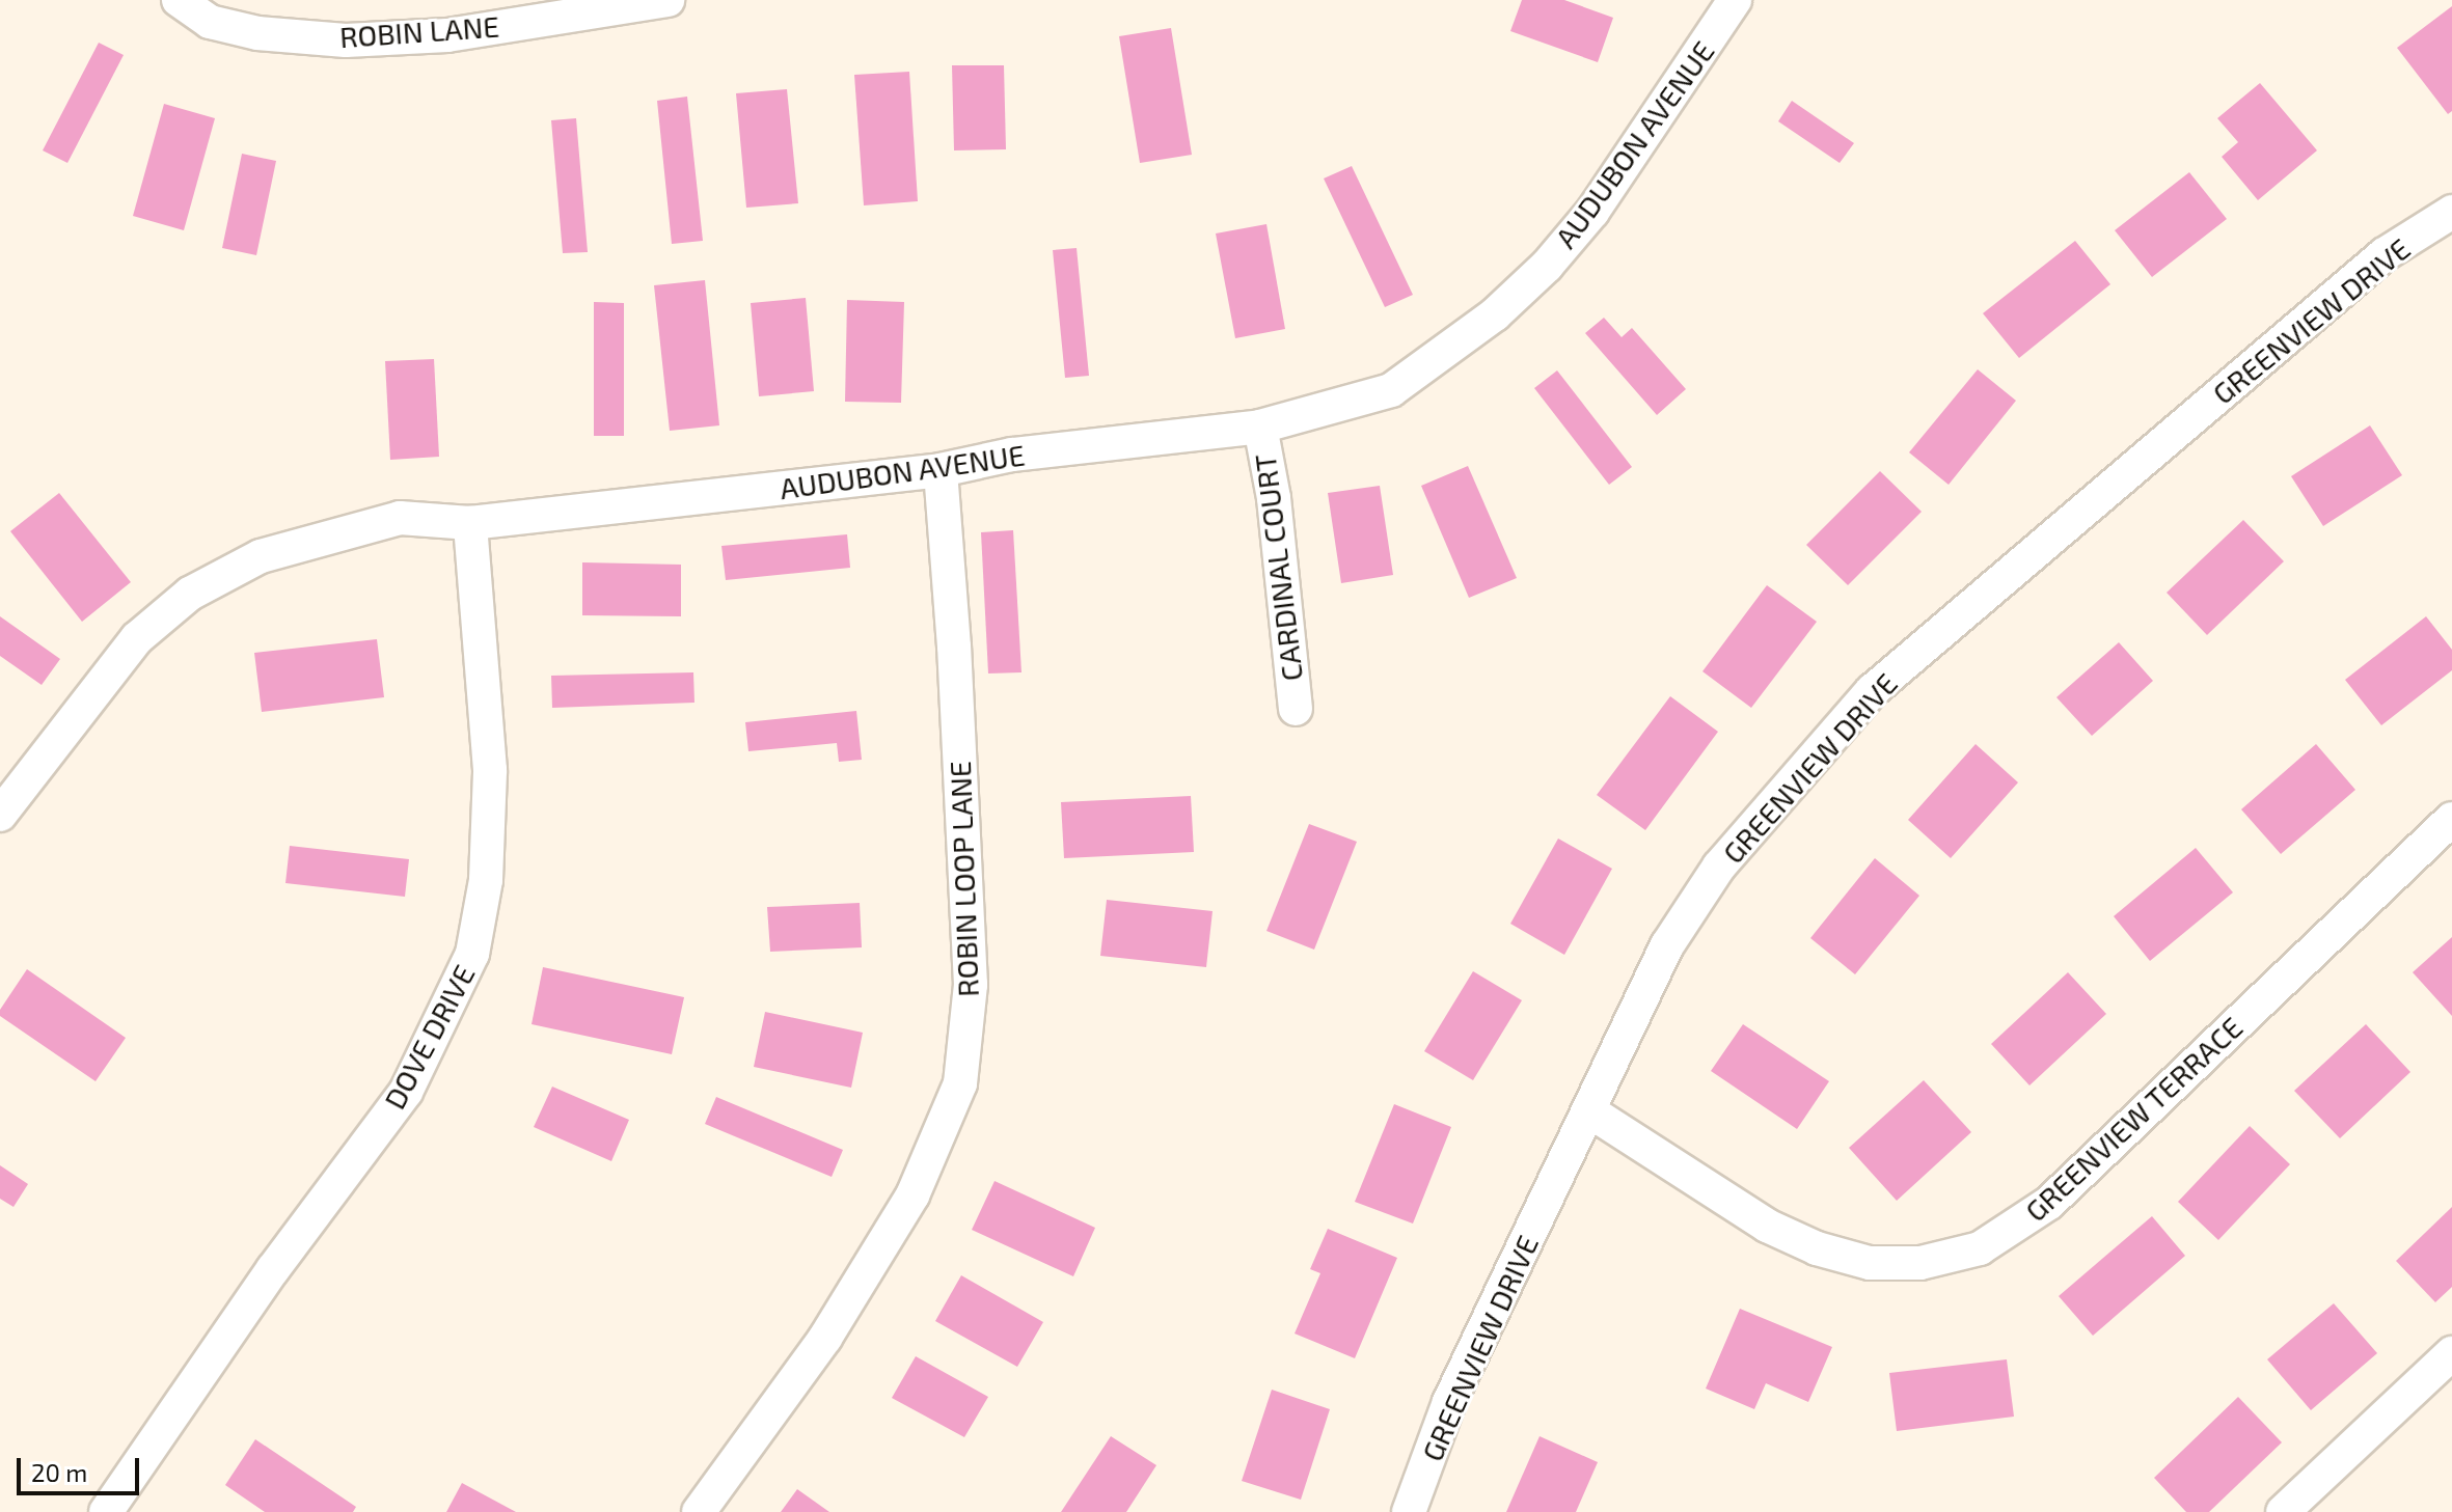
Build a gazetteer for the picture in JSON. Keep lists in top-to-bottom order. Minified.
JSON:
{"streets":{"street":["ROBIN LANE","AUDUBON AVENUE","GREENVIEW DRIVE","CARDINAL COURT","ROBIN LOOP LANE","DOVE DRIVE","GREENVIEW TERRACE"]},"crossings":[["AUDUBON AVENUE","CARDINAL COURT"],["AUDUBON AVENUE","ROBIN LOOP LANE"],["AUDUBON AVENUE","DOVE DRIVE"],["GREENVIEW DRIVE","GREENVIEW TERRACE"]],"scale_bar":"20 m"}
